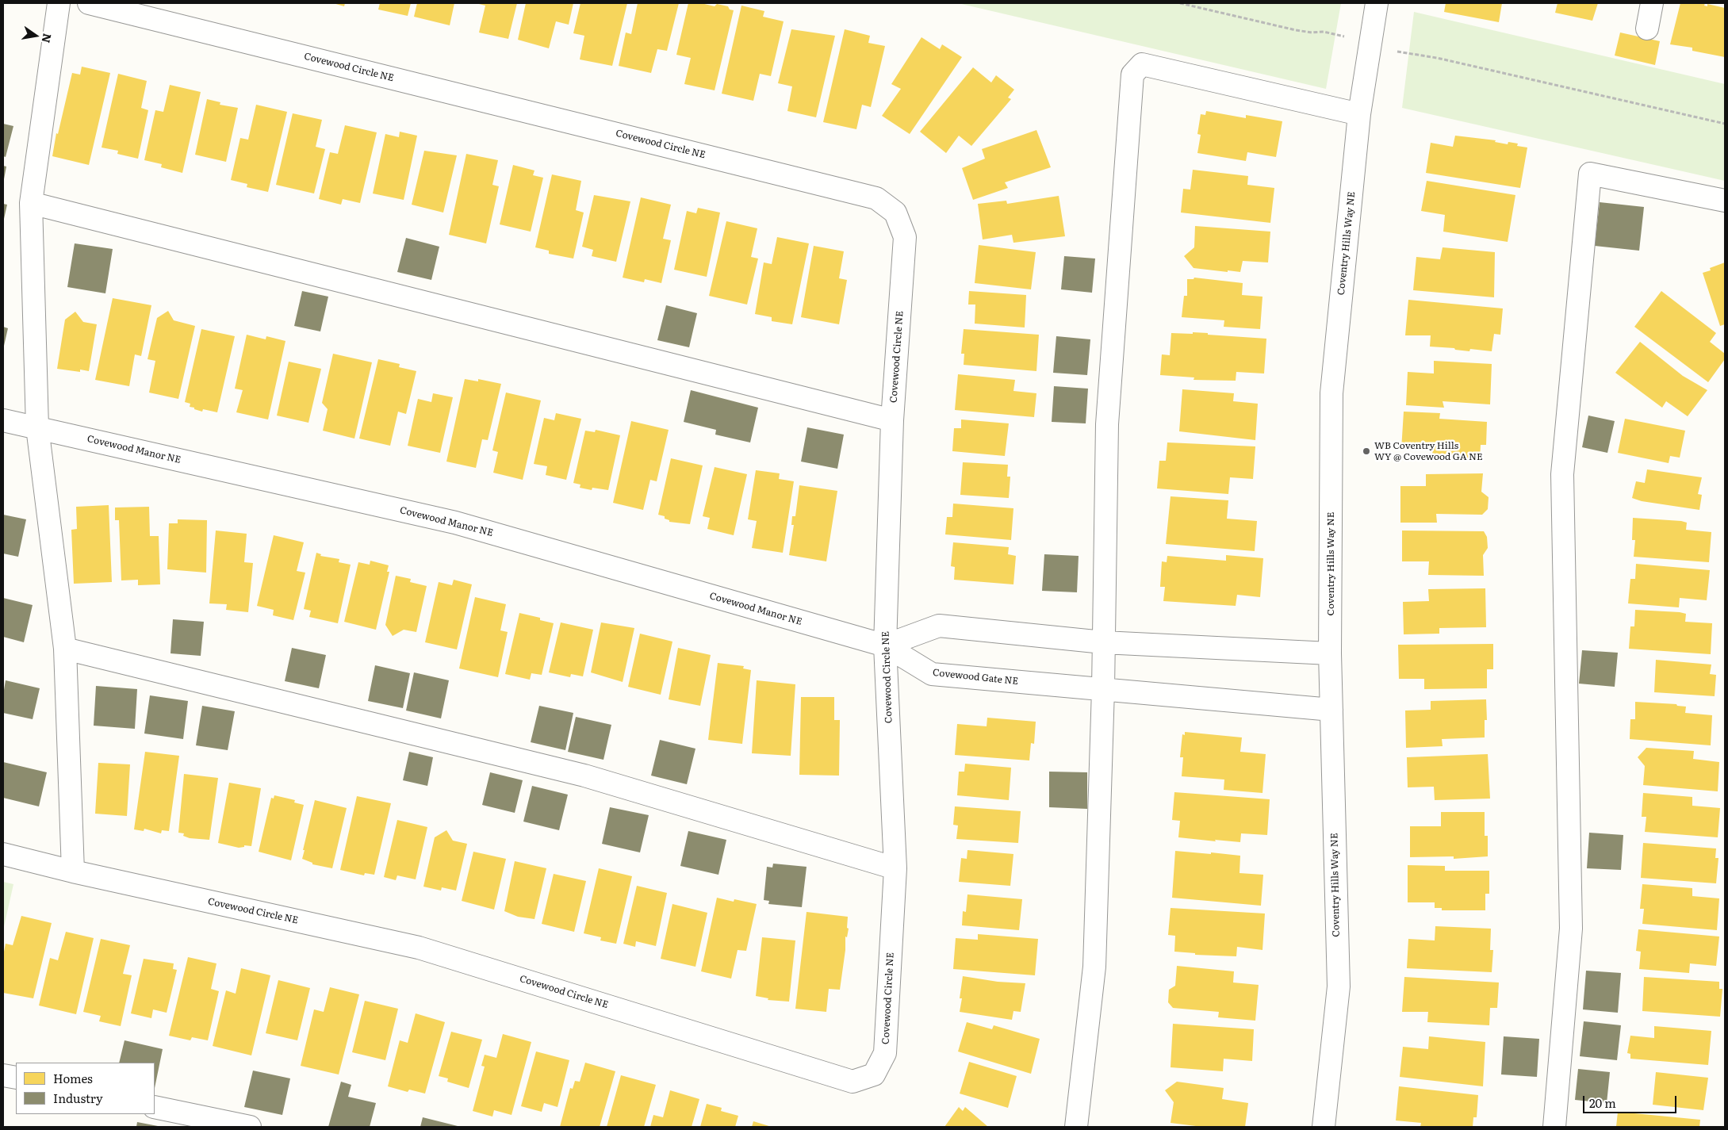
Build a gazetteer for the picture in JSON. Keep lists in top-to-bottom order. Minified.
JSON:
{"streets":{"street":["Covewood Circle NE","Coventry Hills Way NE","Covewood Manor NE","Covewood Gate NE"]},"crossings":[["Covewood Circle NE","Covewood Manor NE"],["Covewood Circle NE","Covewood Gate NE"],["Coventry Hills Way NE","Covewood Gate NE"],["Covewood Manor NE","Covewood Gate NE"]],"places":["WB Coventry Hills WY @ Covewood GA NE"],"legend":["Homes","Industry"],"scale_bar":"20 m","north":"right"}
